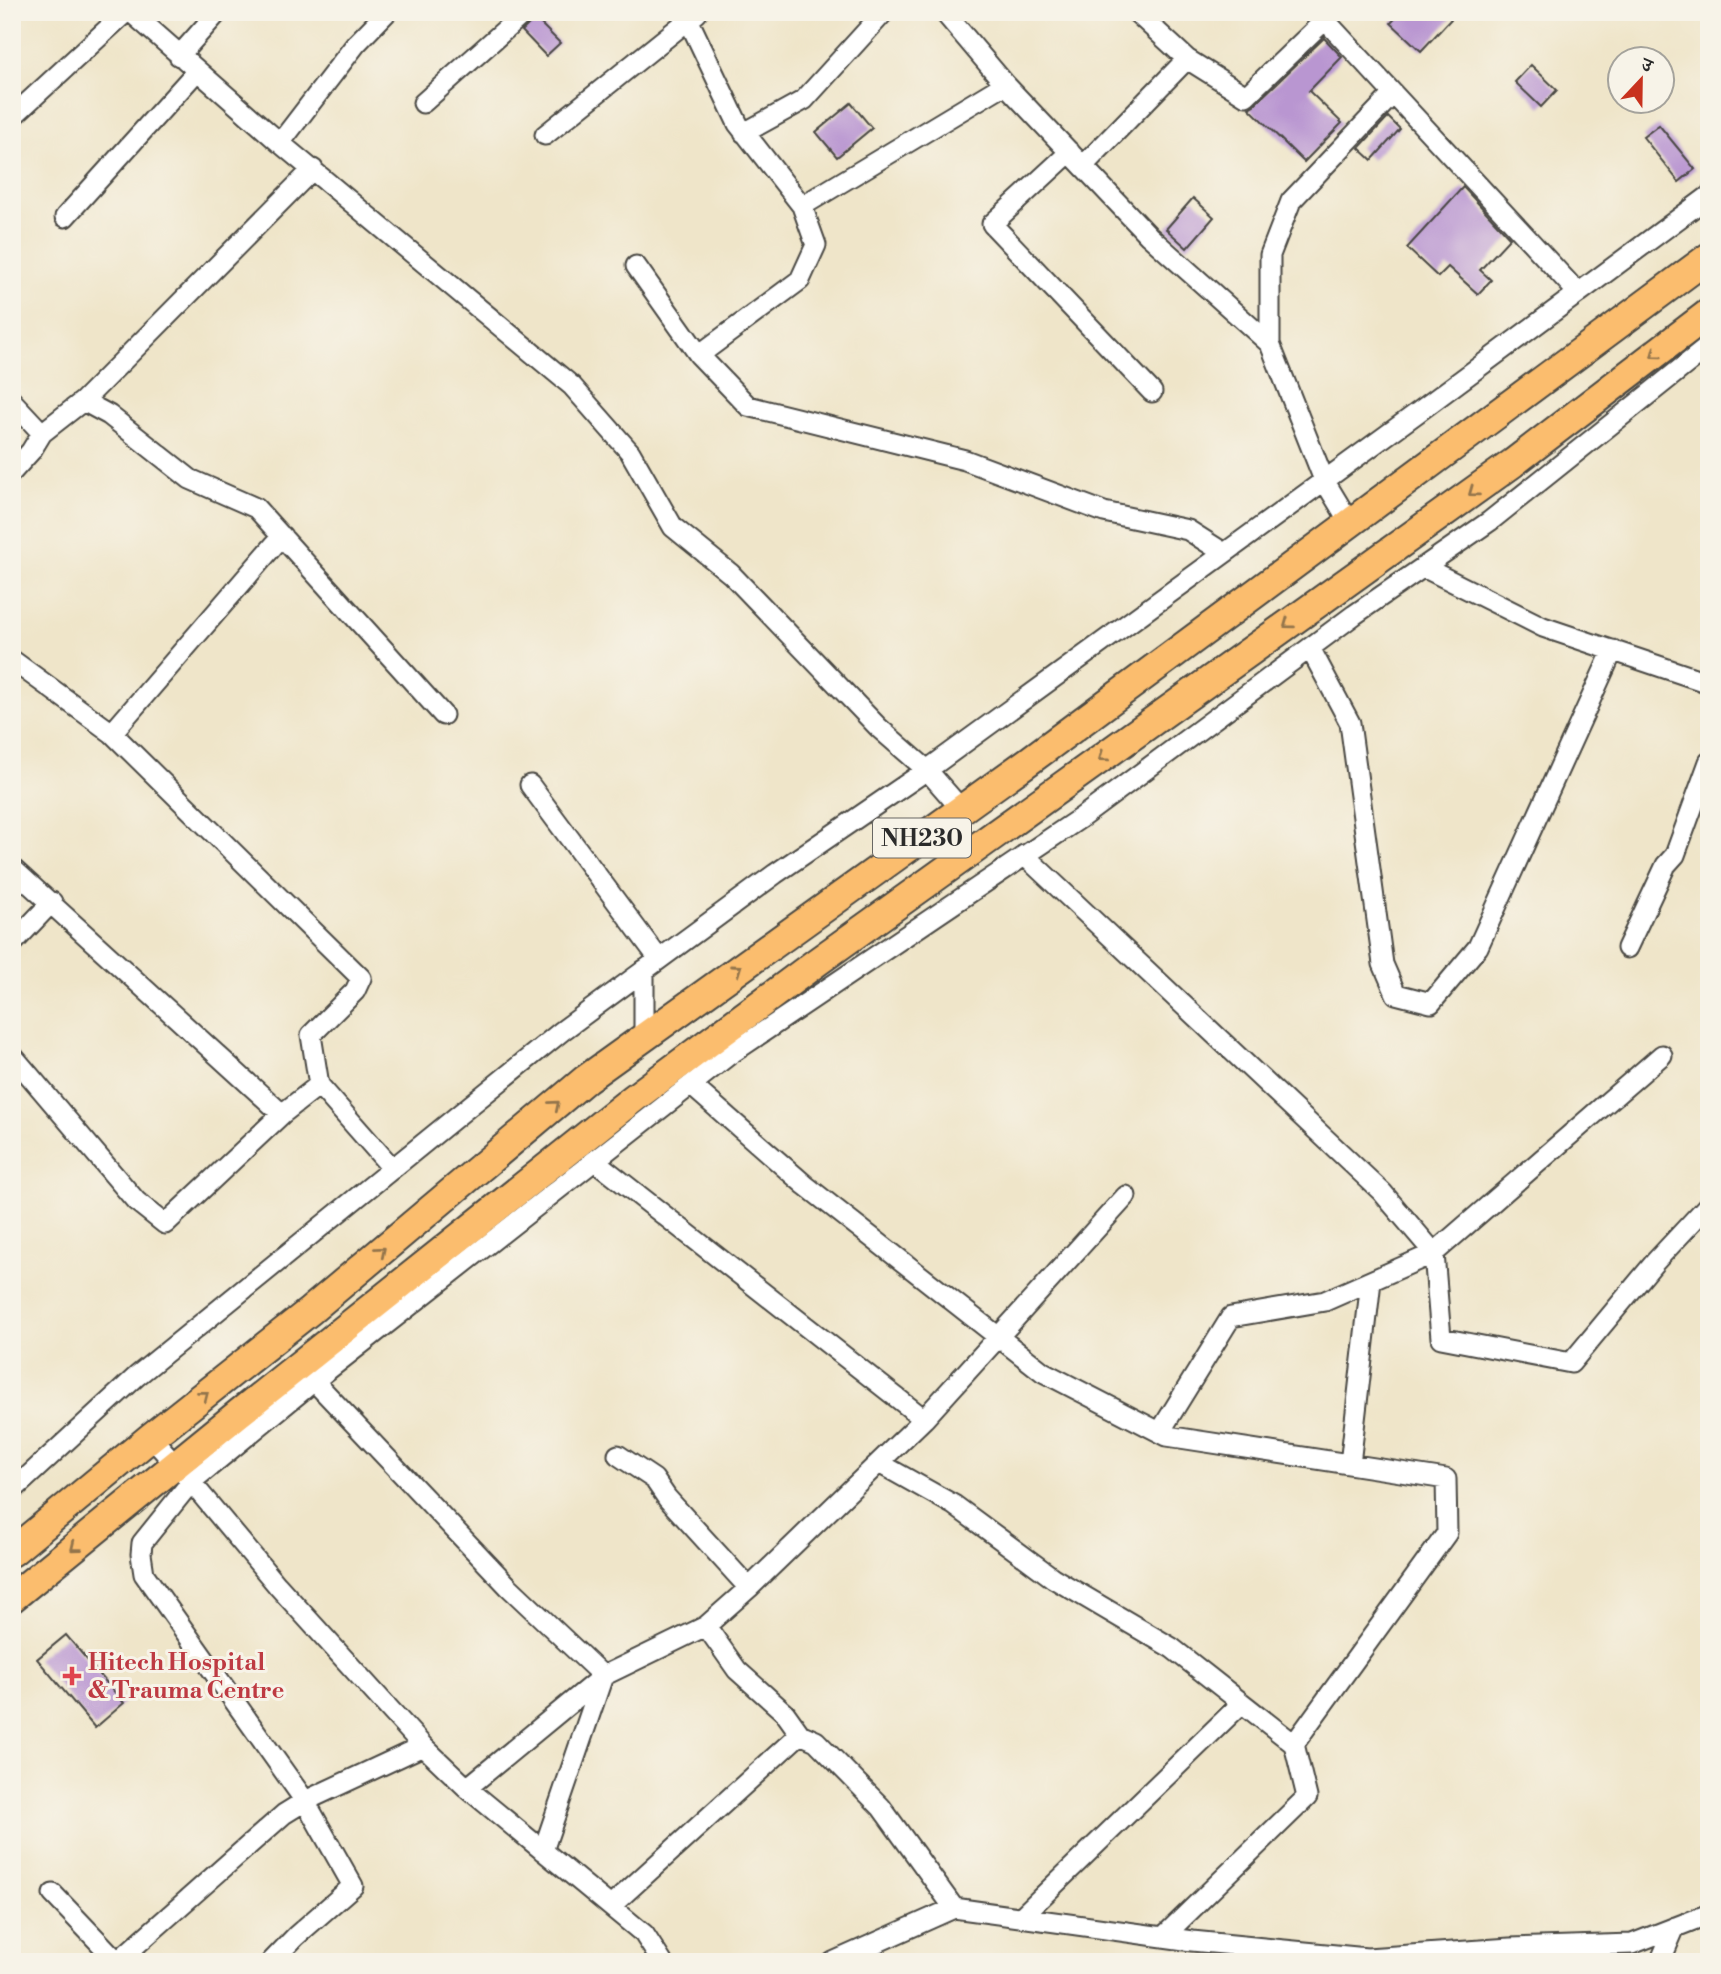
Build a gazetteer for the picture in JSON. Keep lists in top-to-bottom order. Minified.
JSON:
{"streets":{"highway":["NH230"]},"places":{"health":["Hitech Hospital & Trauma Centre"]},"north":"top"}
